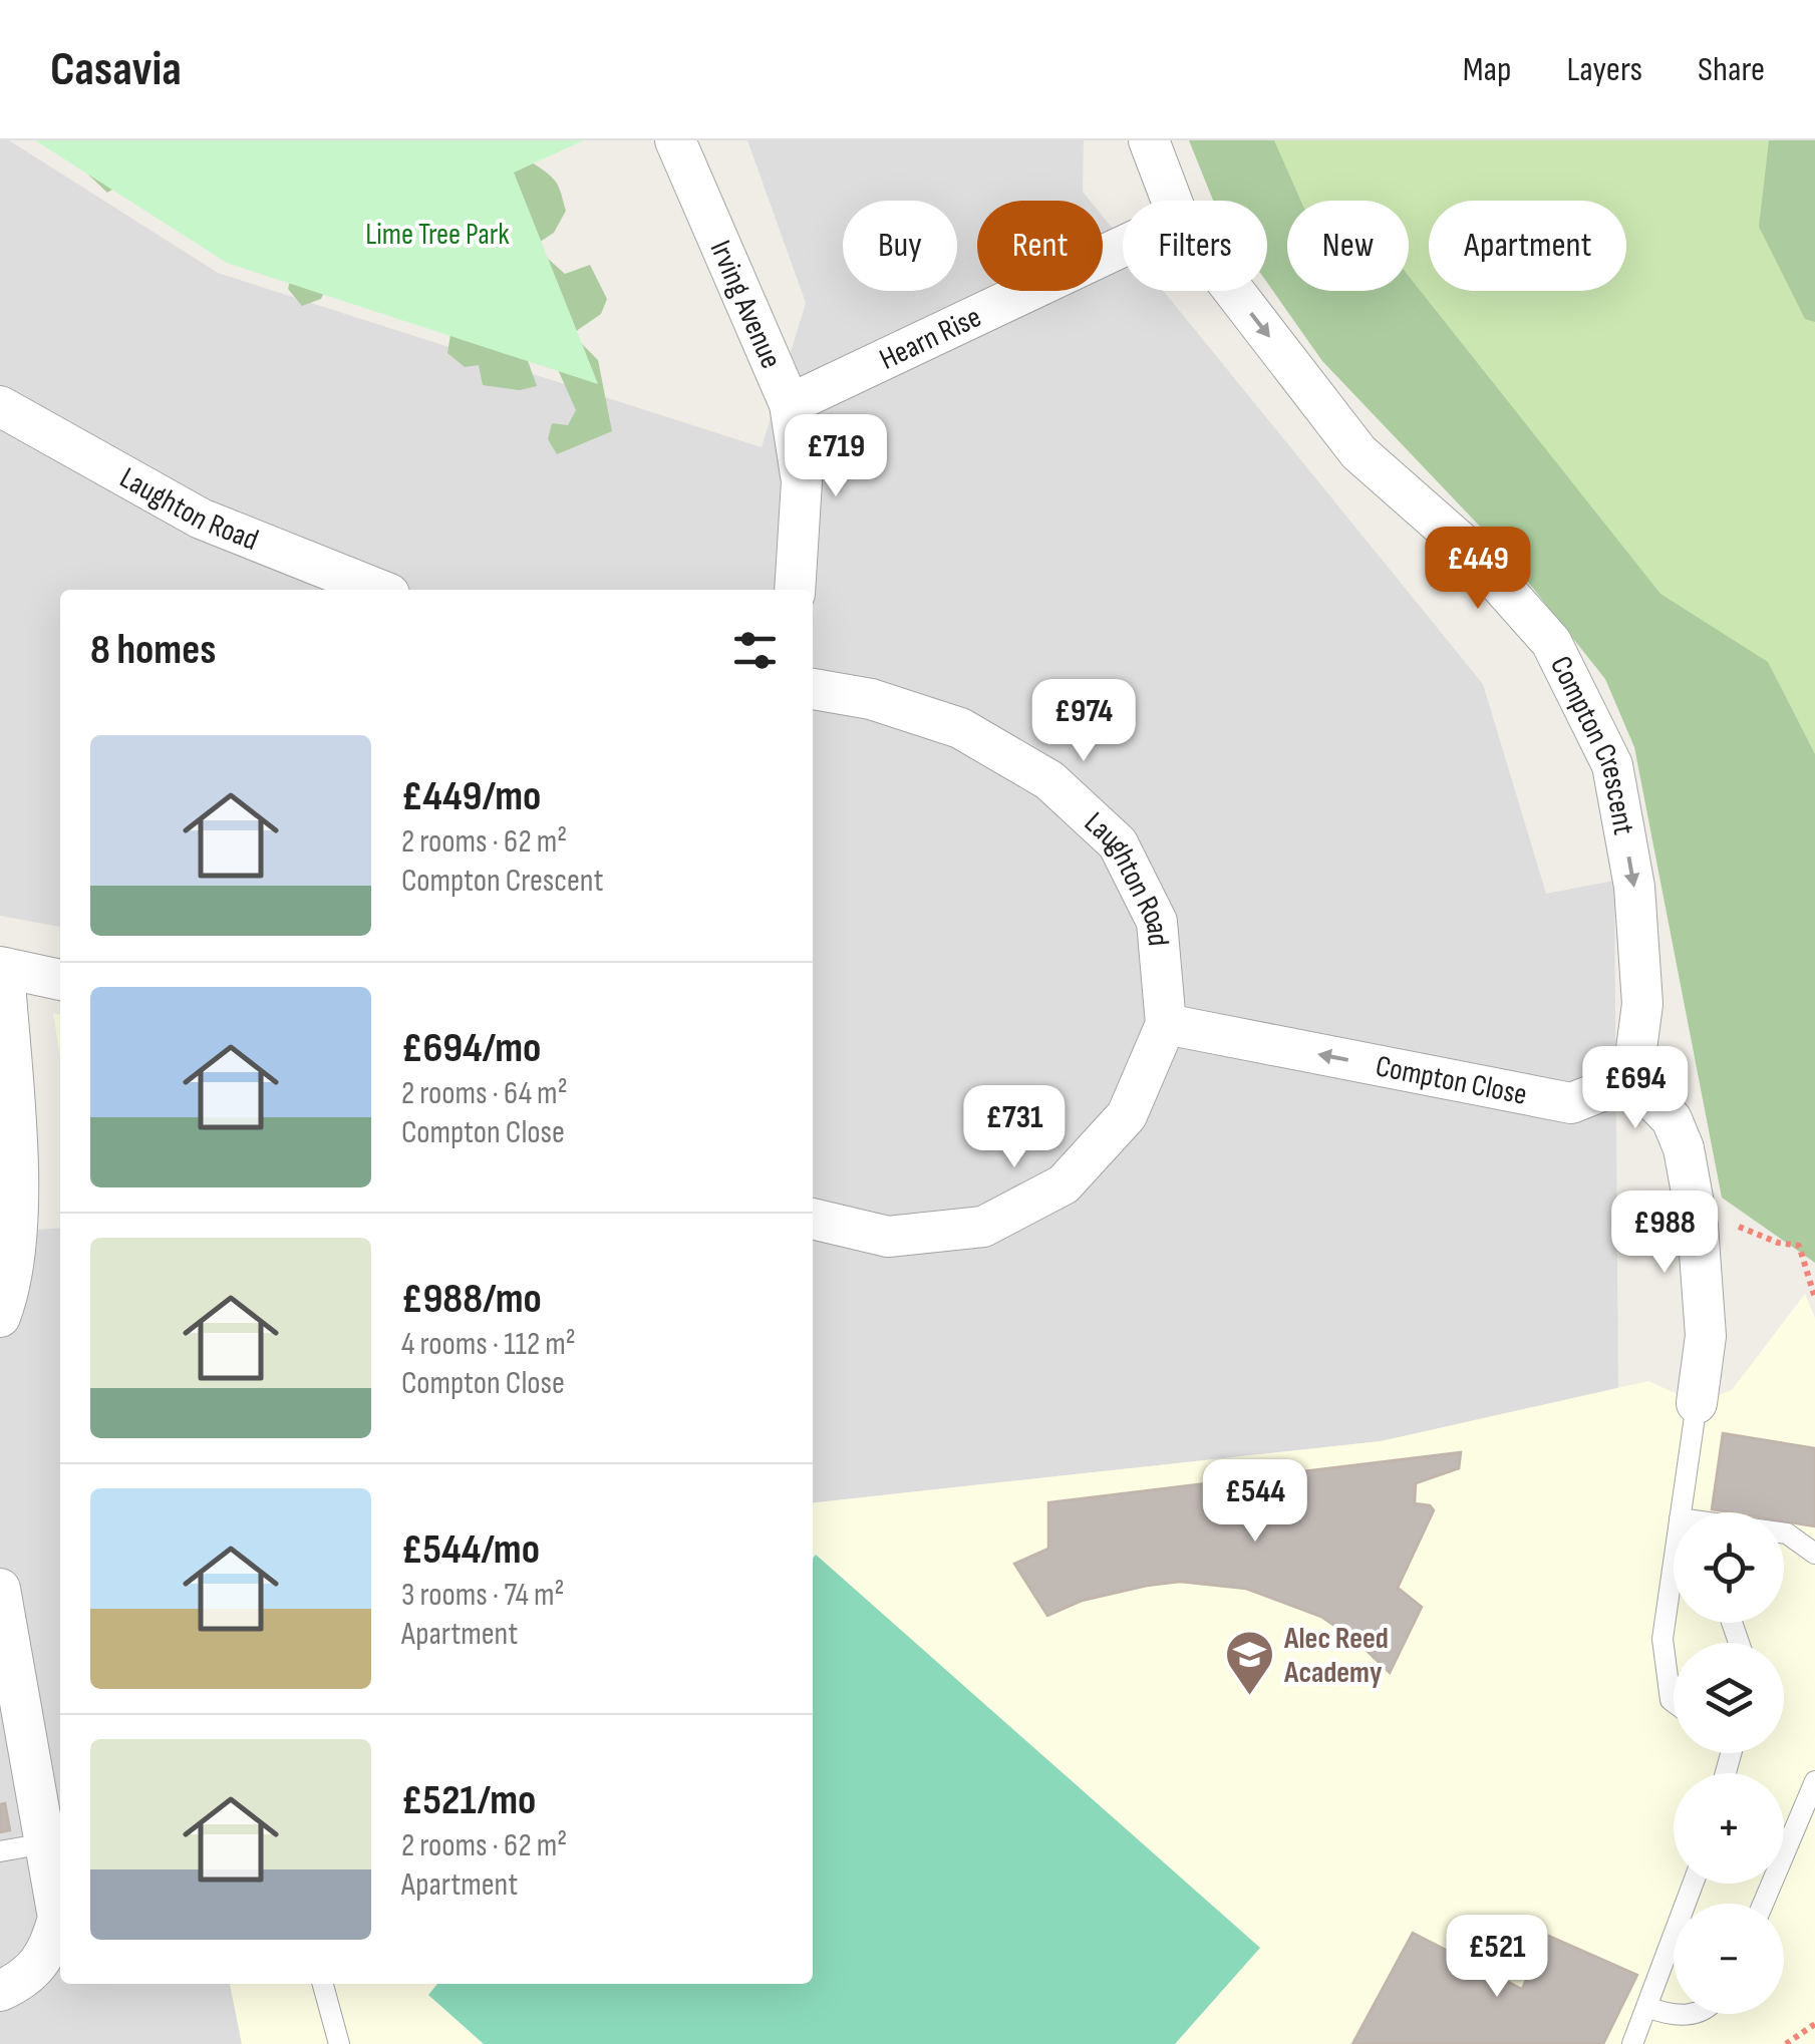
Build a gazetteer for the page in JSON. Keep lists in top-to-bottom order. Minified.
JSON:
{"streets":{"street":["Irving Avenue","Hearn Rise","Laughton Road","Compton Crescent","Compton Close"]},"crossings":[["Irving Avenue","Hearn Rise"],["Laughton Road","Compton Close"],["Compton Crescent","Compton Close"]],"one_way":["Compton Crescent","Compton Close"],"parks":["Lime Tree Park"],"places":{"school or university":["Alec Reed Academy"]},"page":{"header":"Casavia","nav":["Map","Layers","Share"],"chip":["Buy","Rent","Filters","New","Apartment"],"price":["£719","£449","£974","£694","£731","£988","£544","£521"],"heading":"8 homes","list":[{"name":"£449/mo","note":"2 rooms · 62 m² · Compton Crescent"},{"name":"£694/mo","note":"2 rooms · 64 m² · Compton Close"},{"name":"£988/mo","note":"4 rooms · 112 m² · Compton Close"},{"name":"£544/mo","note":"3 rooms · 74 m² · Apartment"},{"name":"£521/mo","note":"2 rooms · 62 m² · Apartment"}],"map_buttons":["+","−"]}}
